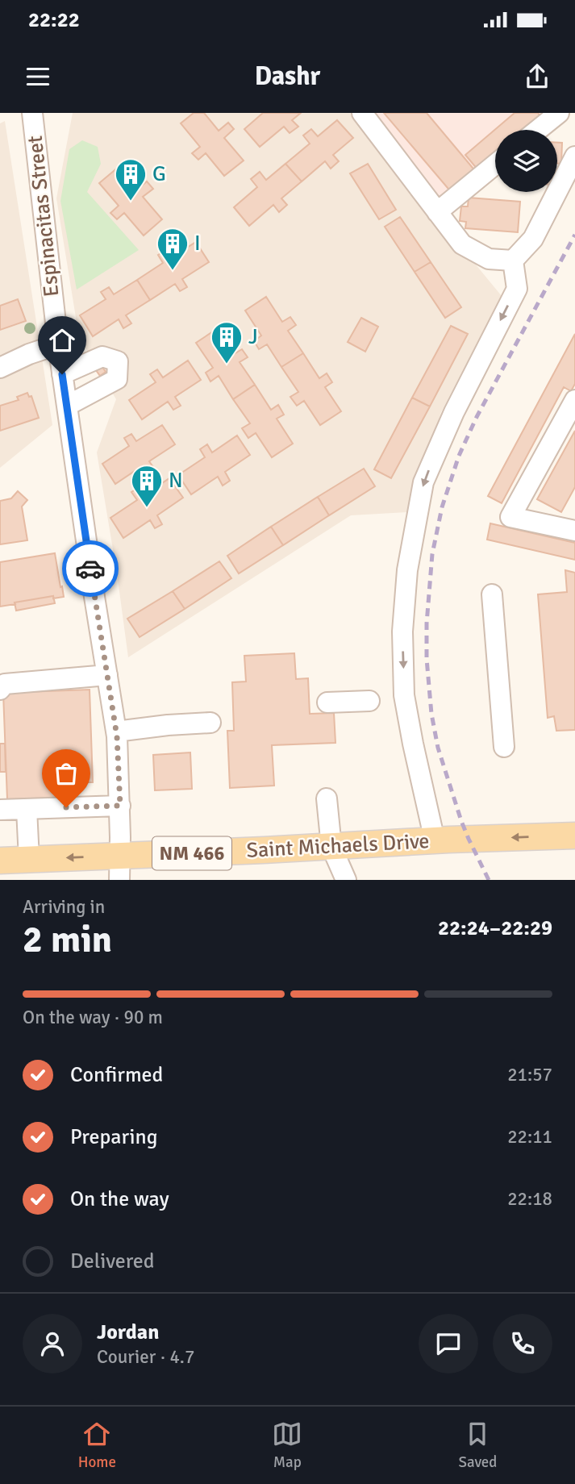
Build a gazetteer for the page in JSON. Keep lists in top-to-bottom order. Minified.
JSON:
{"streets":{"main road":["Saint Michaels Drive","NM 466"],"street":["Espinacitas Street"]},"crossings":[["Espinacitas Street","Saint Michaels Drive"]],"one_way":["Saint Michaels Drive"],"places":{"building":["G","I","J","N"]},"page":{"status":"22:22","header":"Dashr","heading":["2 min","Arriving in","22:24–22:29"],"panel":["Jordan","Courier · 4.7"],"bar":"On the way · 90 m","list":[["Confirmed","21:57"],["Preparing","22:11"],["On the way","22:18"],"Delivered"],"tabs":["Home","Map","Saved"]}}
